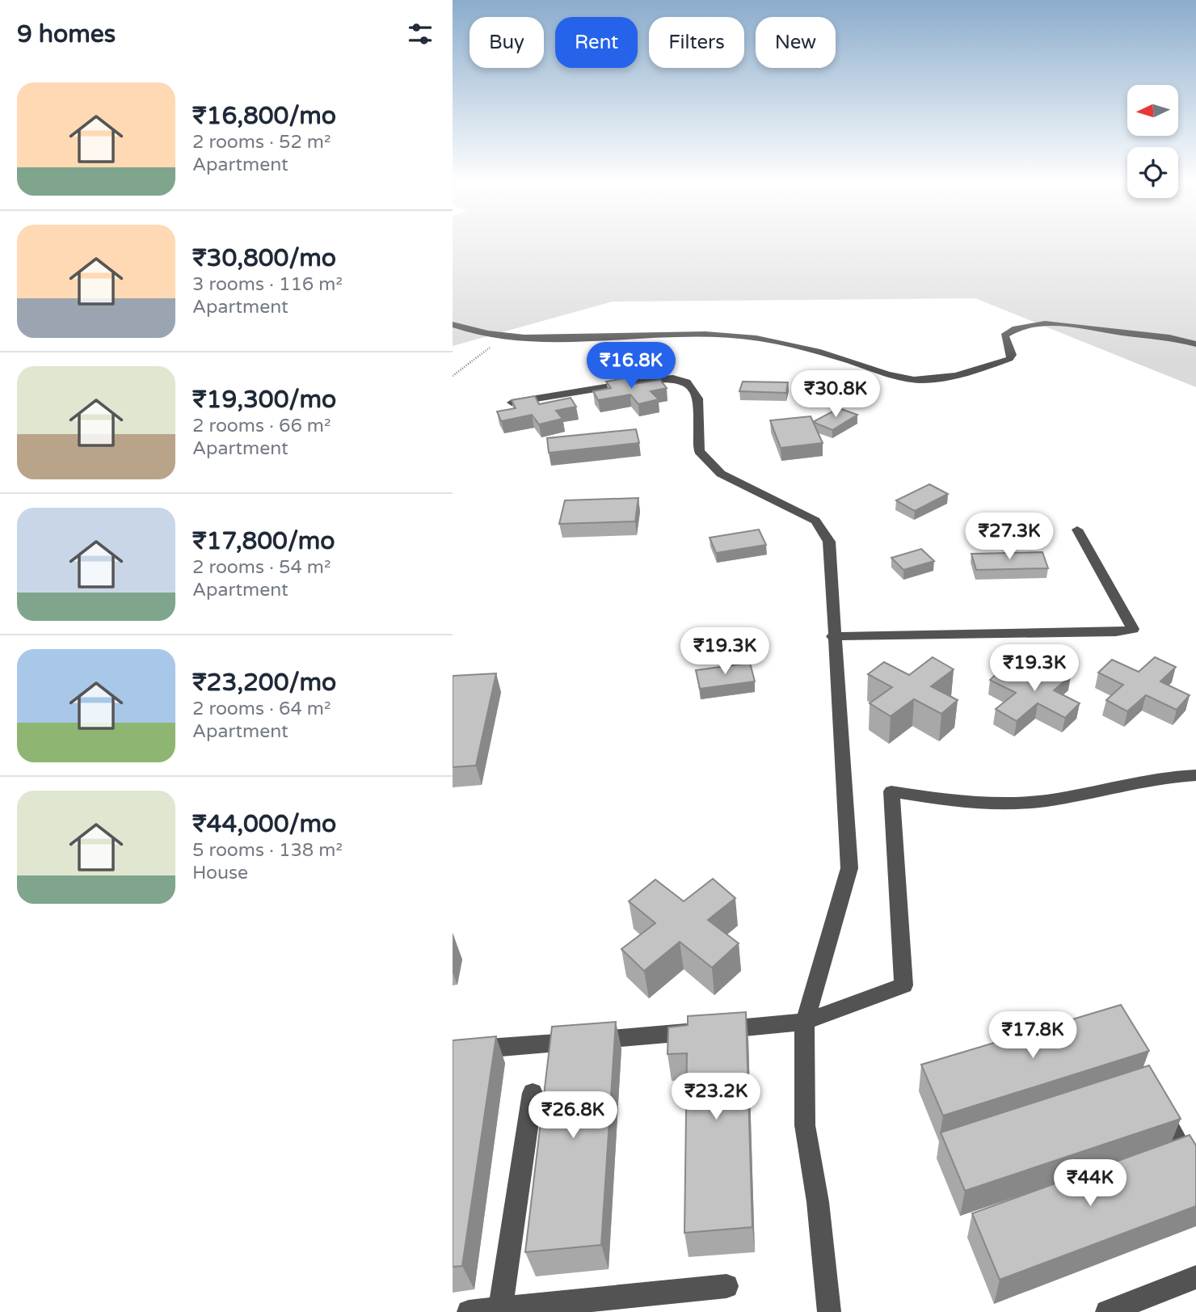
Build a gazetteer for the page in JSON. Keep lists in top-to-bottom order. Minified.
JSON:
{"north":"left","page":{"heading":"9 homes","chip":["Buy","Rent","Filters","New"],"list":[{"name":"₹16,800/mo","note":"2 rooms · 52 m² · Apartment"},{"name":"₹30,800/mo","note":"3 rooms · 116 m² · Apartment"},{"name":"₹19,300/mo","note":"2 rooms · 66 m² · Apartment"},{"name":"₹17,800/mo","note":"2 rooms · 54 m² · Apartment"},{"name":"₹23,200/mo","note":"2 rooms · 64 m² · Apartment"},{"name":"₹44,000/mo","note":"5 rooms · 138 m² · House"}],"price":["₹16.8K","₹30.8K","₹27.3K","₹19.3K","₹19.3K","₹17.8K","₹23.2K","₹26.8K","₹44K"]}}
